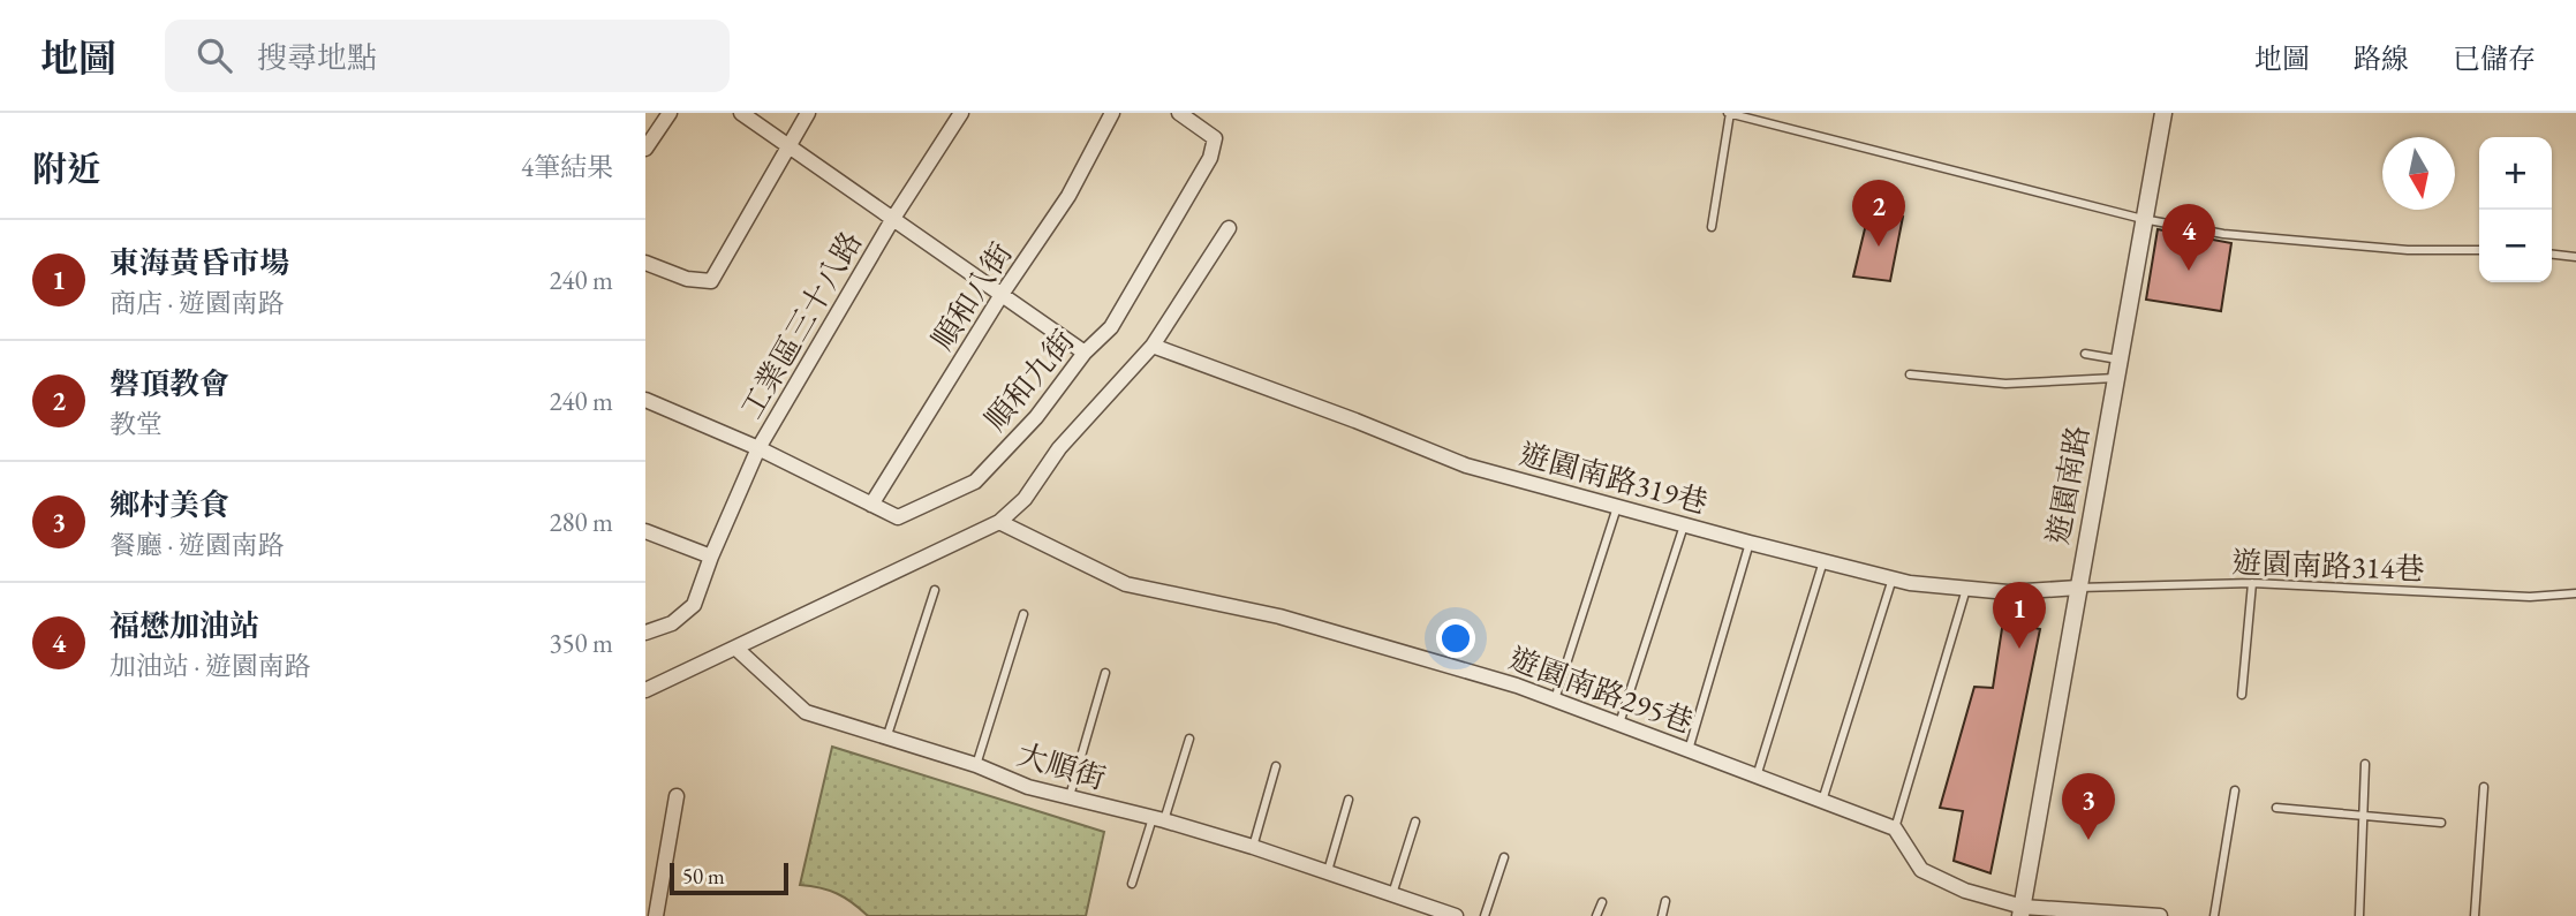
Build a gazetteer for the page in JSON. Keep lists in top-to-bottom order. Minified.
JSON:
{"streets":{"street":["順和八街","工業區三十八路","順和九街","遊園南路319巷","遊園南路","遊園南路295巷","大順街"],"lane":["遊園南路314巷"]},"crossings":[["順和八街","順和九街"],["工業區三十八路","順和九街"],["遊園南路319巷","遊園南路"],["遊園南路319巷","遊園南路314巷"],["遊園南路","遊園南路314巷"]],"scale_bar":"50 m","north":"bottom","page":{"header":"地圖","search":"搜尋地點","nav":["地圖","路線","已儲存"],"heading":["附近","4筆結果"],"map_buttons":["+","−"],"pins":["2","4","1","3"],"list":[{"mark":"1","name":"東海黃昏市場","note":"商店 · 遊園南路","value":"240 m"},{"mark":"2","name":"磐頂教會","note":"教堂","value":"240 m"},{"mark":"3","name":"鄉村美食","note":"餐廳 · 遊園南路","value":"280 m"},{"mark":"4","name":"福懋加油站","note":"加油站 · 遊園南路","value":"350 m"}],"scale":"50 m"}}
